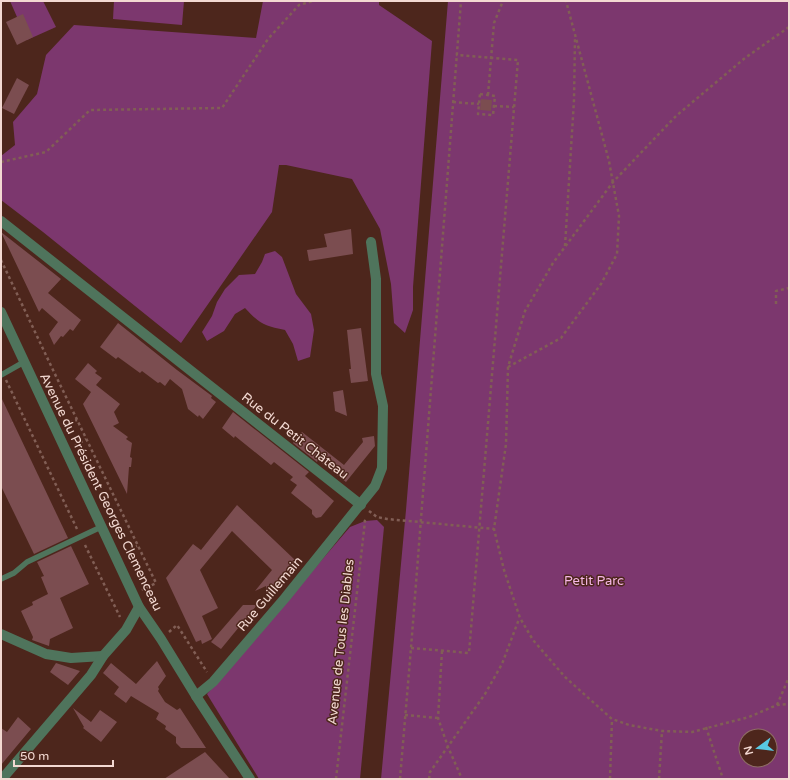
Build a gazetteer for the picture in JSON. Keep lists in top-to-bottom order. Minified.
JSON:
{"streets":{"street":["Rue du Petit Château","Avenue du Président Georges Clemenceau","Rue Guillemain"],"path":["Avenue de Tous les Diables"]},"crossings":[["Rue du Petit Château","Rue Guillemain"],["Rue du Petit Château","Avenue de Tous les Diables"],["Avenue du Président Georges Clemenceau","Rue Guillemain"],["Rue Guillemain","Avenue de Tous les Diables"]],"parks":["Petit Parc"],"scale_bar":"50 m","north":"left"}
